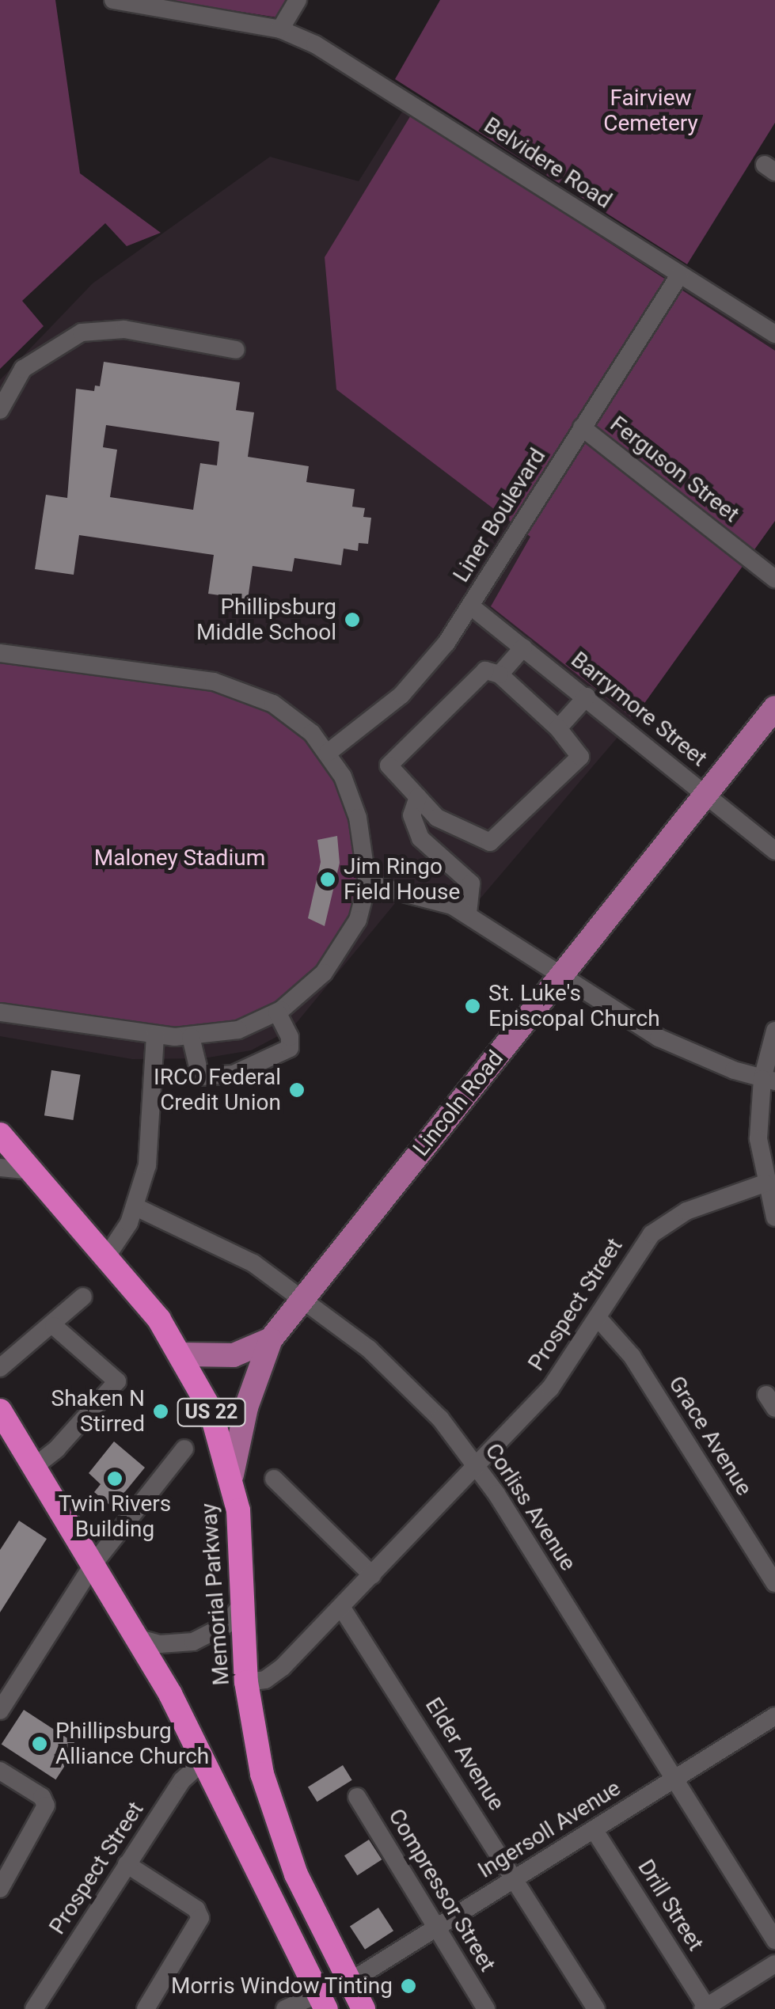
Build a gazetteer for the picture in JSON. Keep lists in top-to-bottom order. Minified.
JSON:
{"streets":{"highway":["US 22","Memorial Parkway"],"main road":["Lincoln Road"],"street":["Belvidere Road","Ferguson Street","Liner Boulevard","Barrymore Street","Prospect Street","Grace Avenue","Corliss Avenue","Elder Avenue","Ingersoll Avenue","Compressor Street","Drill Street"]},"crossings":[["Belvidere Road","Liner Boulevard"],["Ferguson Street","Liner Boulevard"],["Liner Boulevard","Barrymore Street"],["Barrymore Street","Lincoln Road"],["Lincoln Road","Corliss Avenue"],["Lincoln Road","Memorial Parkway"],["Prospect Street","Grace Avenue"],["Prospect Street","Corliss Avenue"],["Prospect Street","Memorial Parkway"],["Prospect Street","Elder Avenue"],["Corliss Avenue","Ingersoll Avenue"],["Memorial Parkway","Ingersoll Avenue"],["Elder Avenue","Ingersoll Avenue"],["Ingersoll Avenue","Compressor Street"],["Ingersoll Avenue","Drill Street"]],"parks":["Fairview Cemetery","Maloney Stadium"],"places":["Phillipsburg Middle School","Jim Ringo Field House","St. Luke's Episcopal Church","IRCO Federal Credit Union","Shaken N Stirred","Twin Rivers Building","Phillipsburg Alliance Church","Morris Window Tinting"]}
